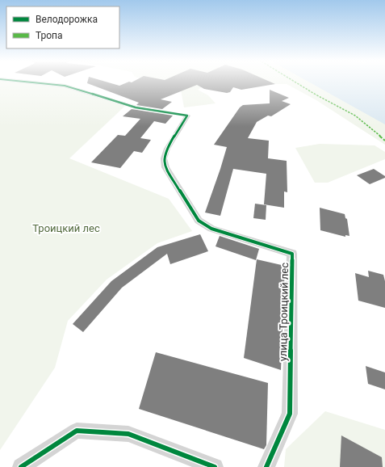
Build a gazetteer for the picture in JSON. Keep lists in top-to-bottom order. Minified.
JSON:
{"streets":{"street":["улица Троицкий лес"]},"parks":["Троицкий лес"],"legend":["Велодорожка","Тропа"]}
